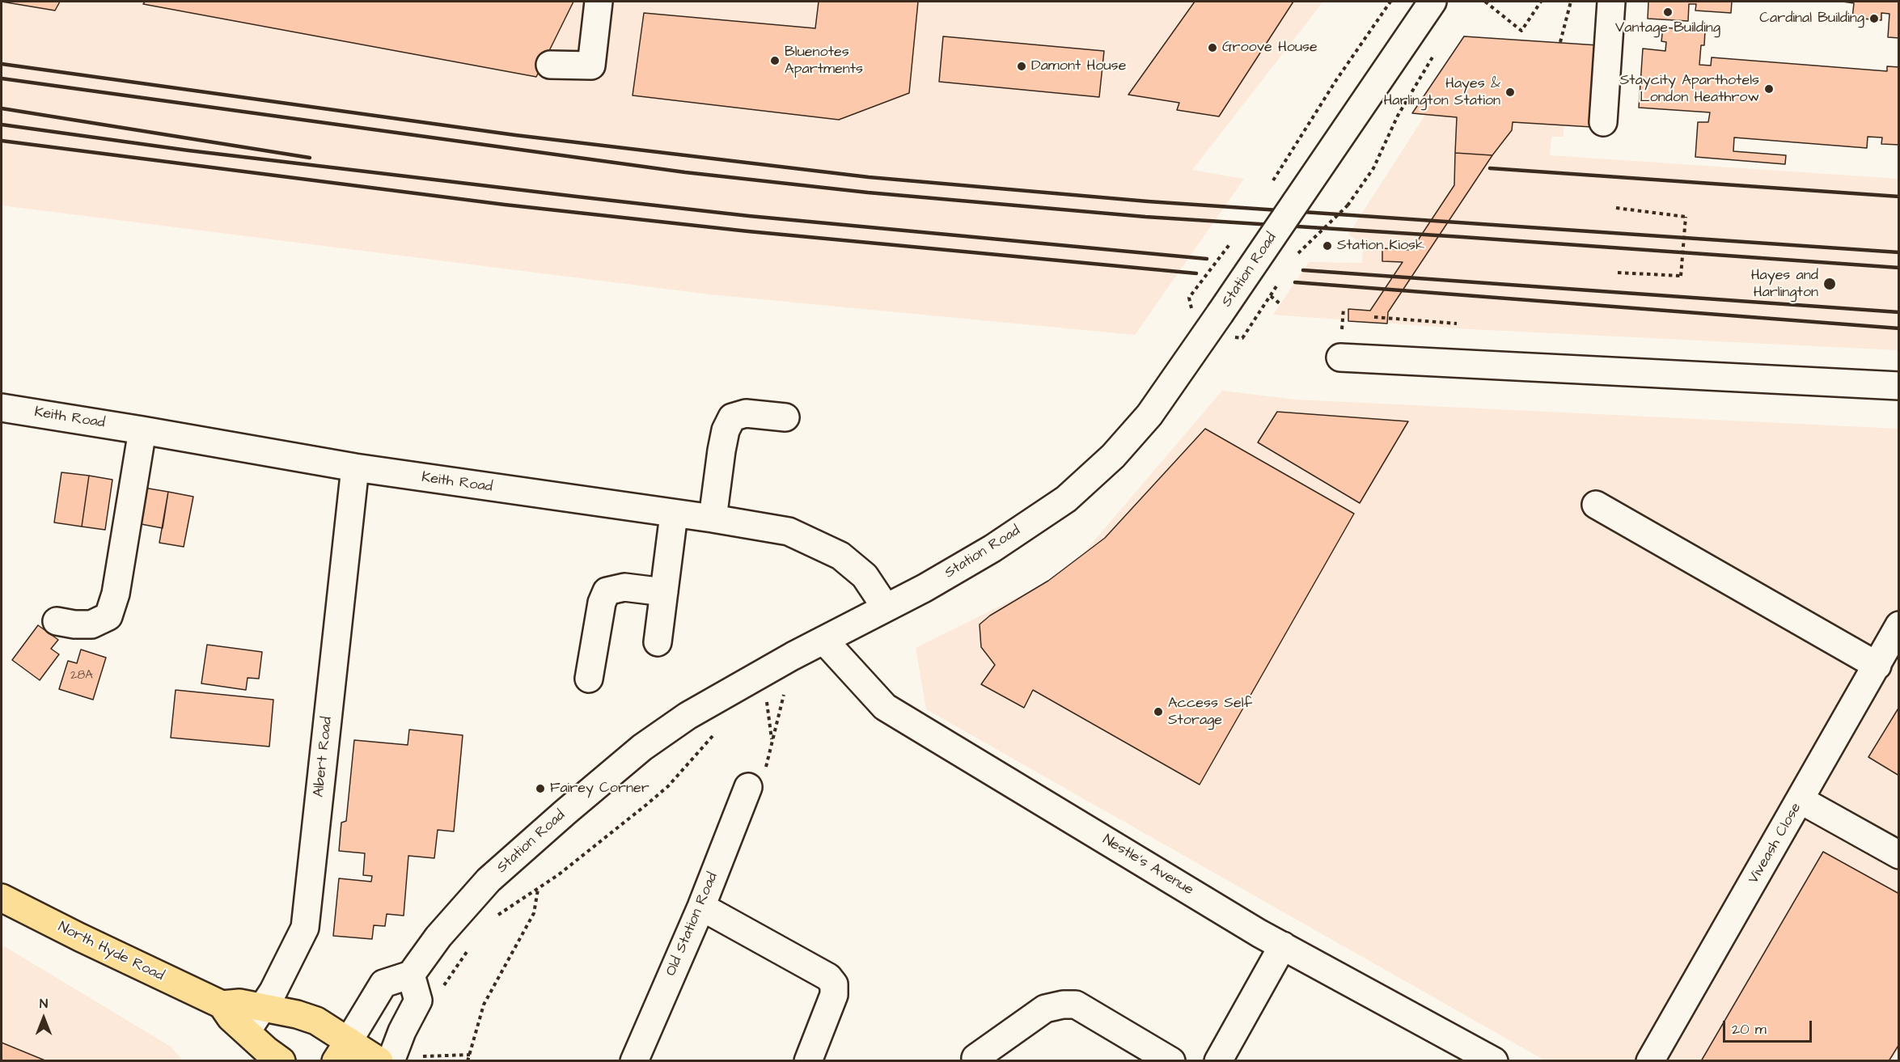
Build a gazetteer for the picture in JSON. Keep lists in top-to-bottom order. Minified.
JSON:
{"streets":{"main road":["North Hyde Road"],"street":["Station Road","Keith Road","Albert Road","Viveash Close","Nestle's Avenue","Old Station Road"]},"crossings":[["Station Road","Keith Road"],["Station Road","Nestle's Avenue"],["Keith Road","Albert Road"],["Albert Road","North Hyde Road"]],"places":["Vantage Building","Cardinal Building","Groove House","Bluenotes Apartments","Damont House","Staycity Aparthotels London Heathrow","Hayes & Harlington Station","Station Kiosk","Hayes and Harlington","Access Self Storage","Fairey Corner"],"house_numbers":["28A"],"scale_bar":"20 m","north":"top"}
